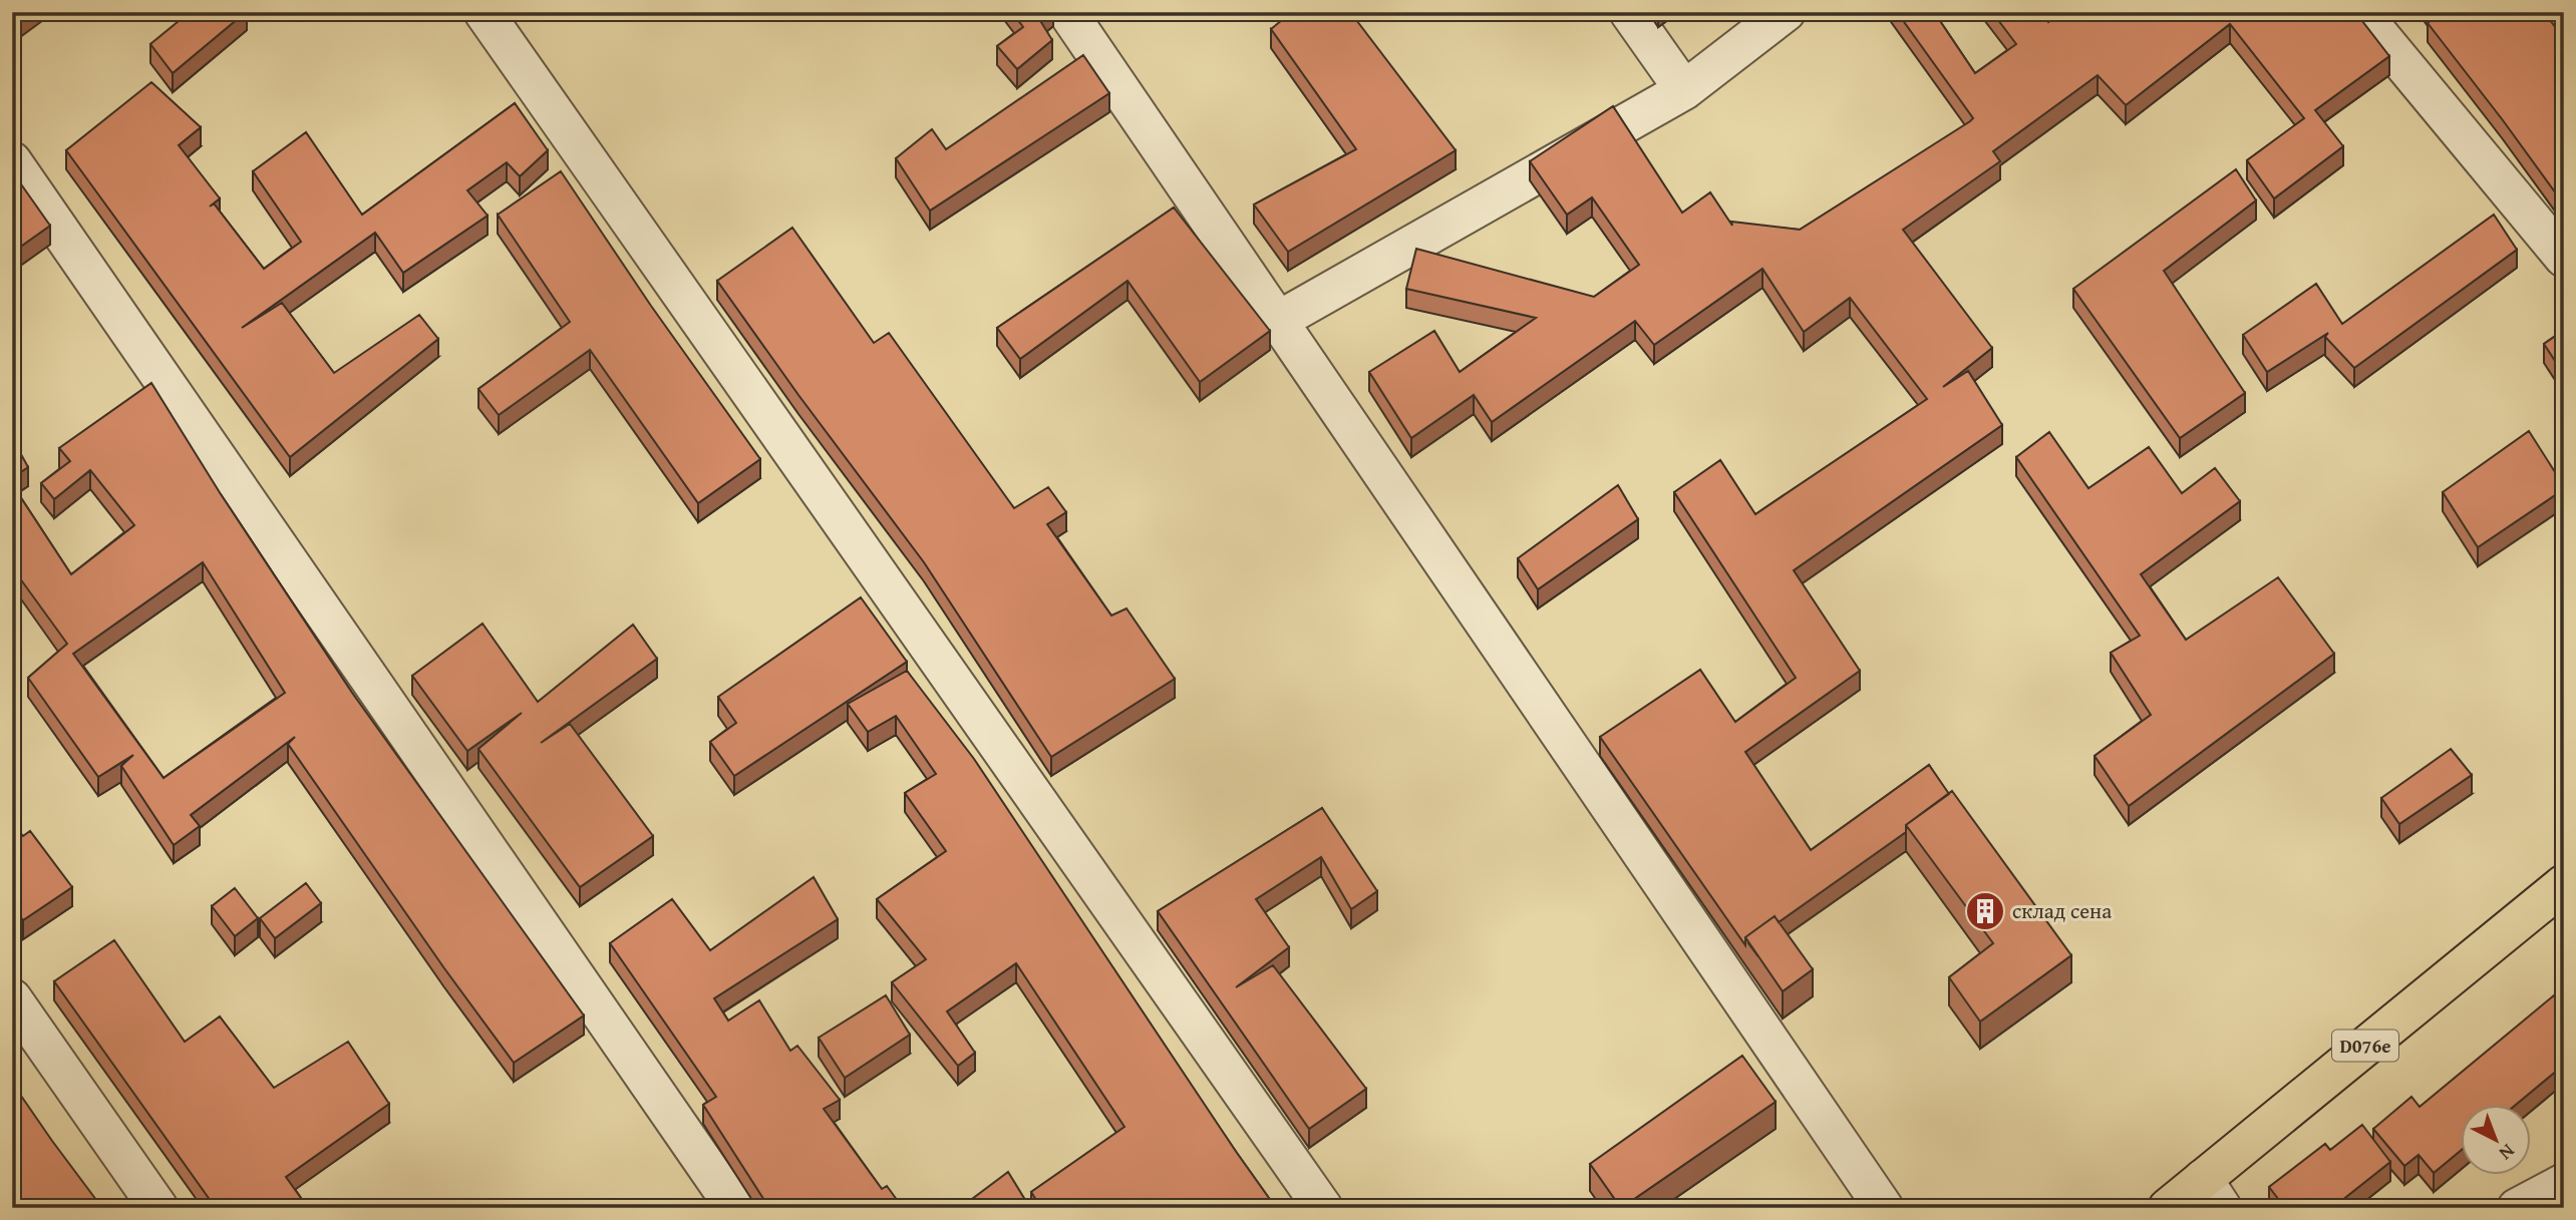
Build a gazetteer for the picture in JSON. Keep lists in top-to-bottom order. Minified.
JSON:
{"streets":{"main road":["D076e"]},"places":{"building":["склад сена"]},"north":"bottom right"}
